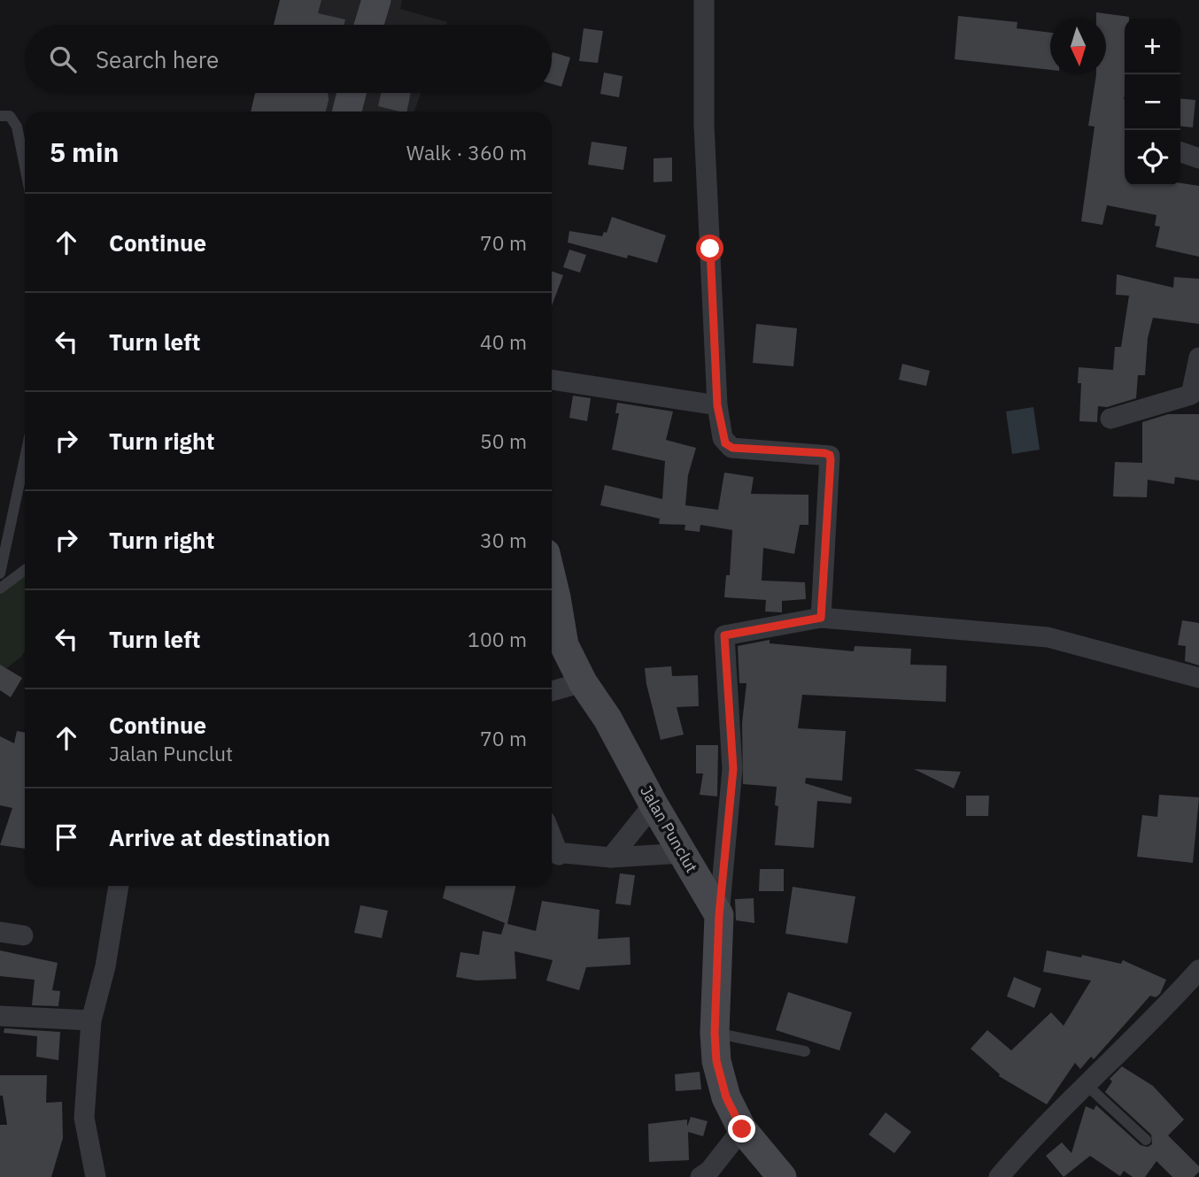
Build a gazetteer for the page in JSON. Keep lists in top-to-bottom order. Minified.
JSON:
{"streets":{"main road":["Jalan Punclut"]},"north":"bottom","page":{"map_buttons":["+","−"],"search":"Search here","heading":["5 min","Walk · 360 m"],"list":[["Continue","70 m"],["Turn left","40 m"],["Turn right","50 m"],["Turn right","30 m"],["Turn left","100 m"],["Continue","Jalan Punclut","70 m"],"Arrive at destination"]}}
